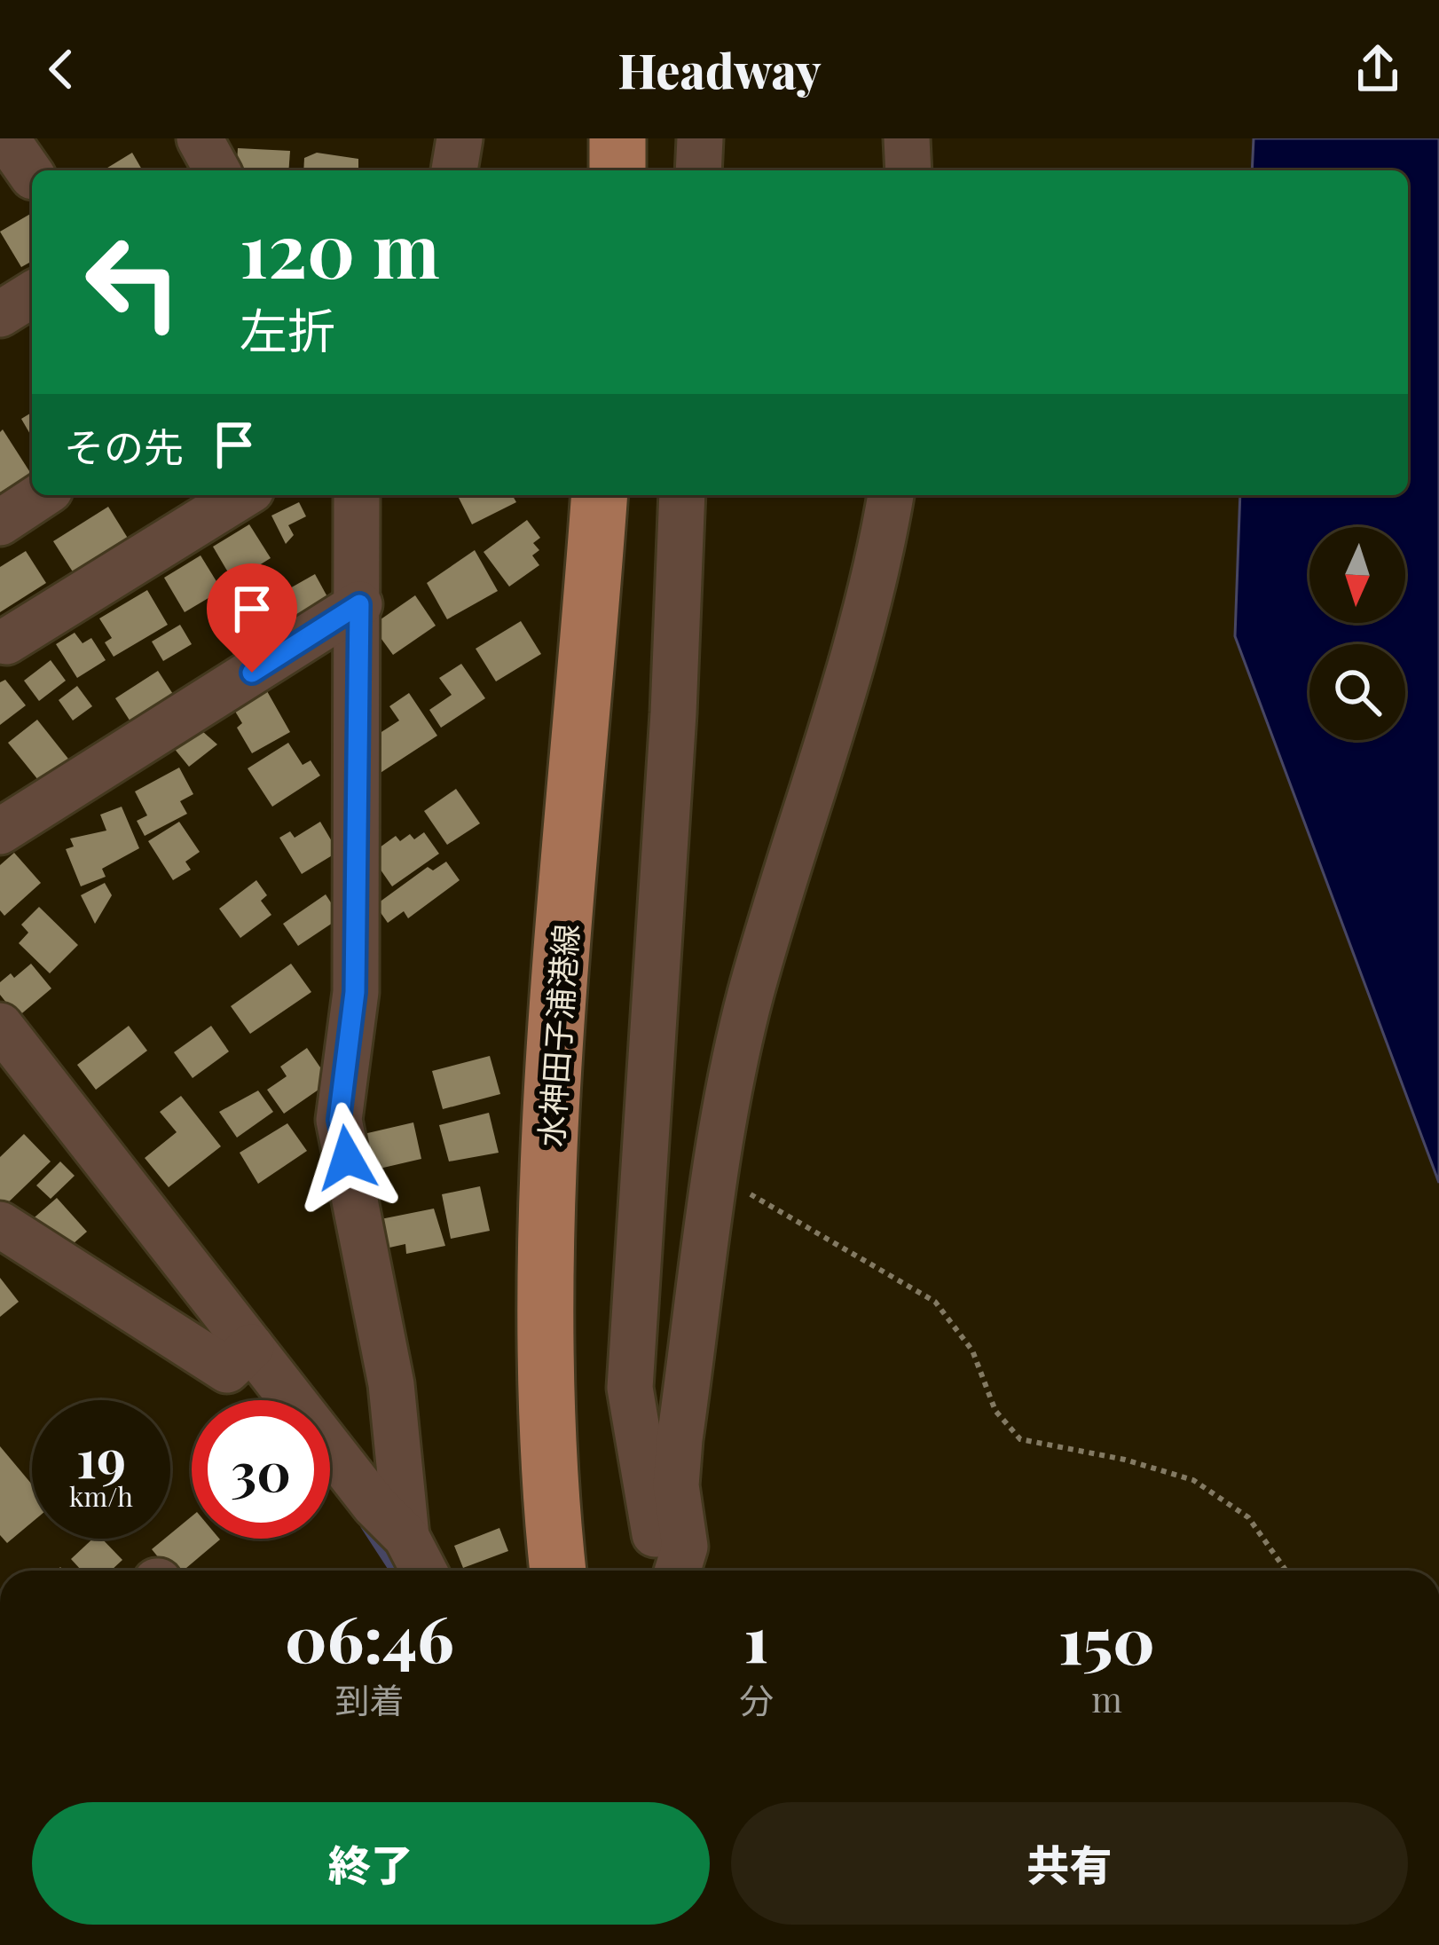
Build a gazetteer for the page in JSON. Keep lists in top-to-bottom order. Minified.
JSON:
{"streets":{"main road":["水神田子浦港線"]},"north":"bottom","page":{"header":"Headway","turn":["120 m","左折"],"then":"その先","speed":"19 km/h","limit":"30","eta":["06:46","到着","1","分","150","m"],"buttons":["終了","共有"]}}
